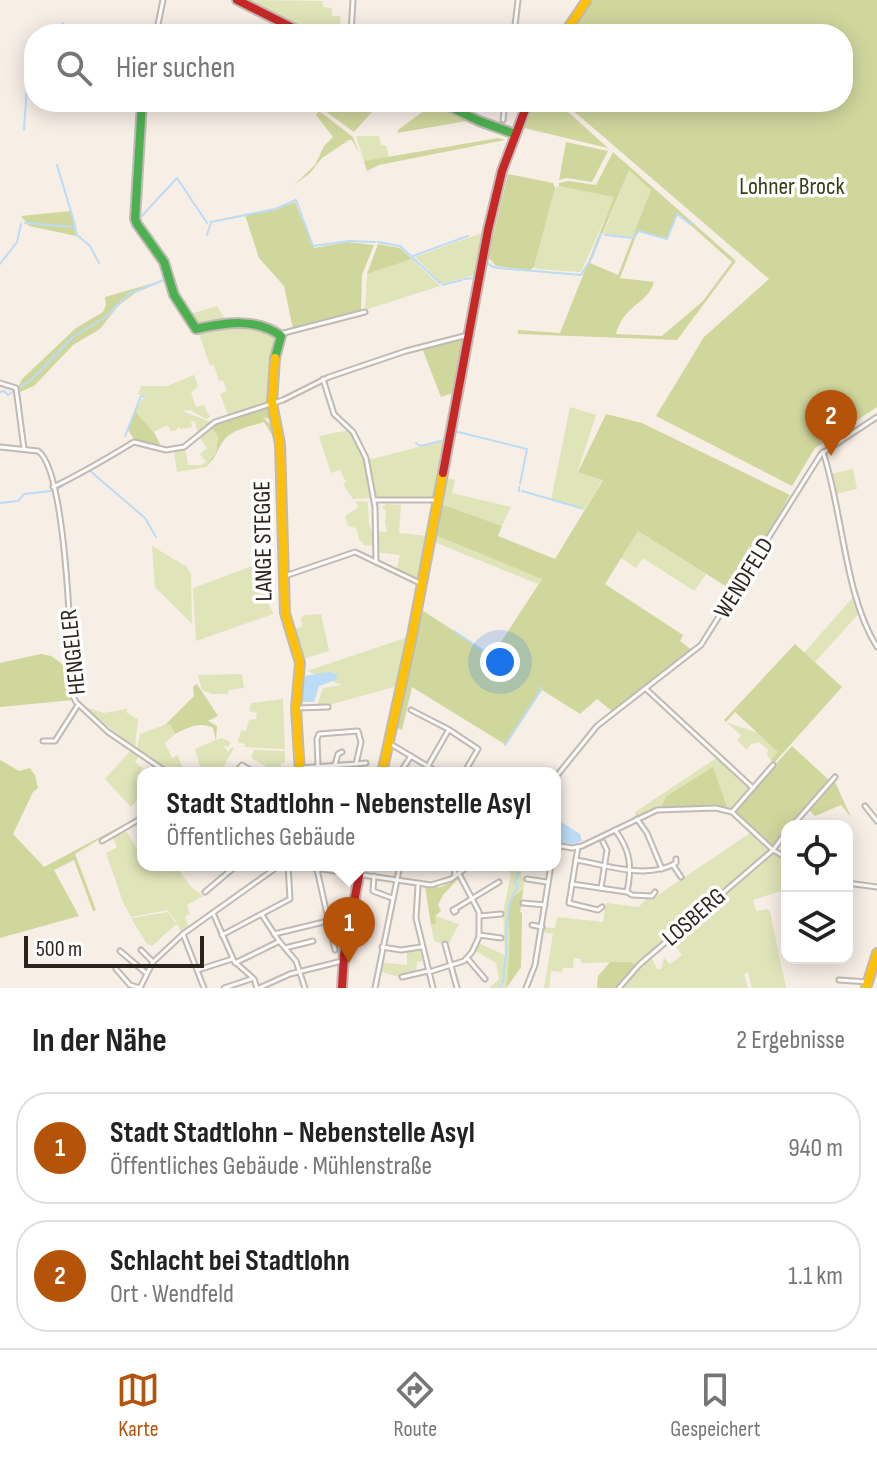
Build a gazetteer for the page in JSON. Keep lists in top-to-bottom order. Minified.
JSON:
{"streets":{"main road":["LANGE STEGGE"],"street":["WENDFELD","HENGELER","LOSBERG"]},"parks":["Lohner Brock"],"scale_bar":"500 m","page":{"search":"Hier suchen","pins":["2","1"],"popup":["Stadt Stadtlohn - Nebenstelle Asyl","Öffentliches Gebäude"],"scale":"500 m","heading":["In der Nähe","2 Ergebnisse"],"list":[{"mark":"1","name":"Stadt Stadtlohn - Nebenstelle Asyl","note":"Öffentliches Gebäude · Mühlenstraße","value":"940 m"},{"mark":"2","name":"Schlacht bei Stadtlohn","note":"Ort · Wendfeld","value":"1.1 km"}],"nav":["Karte","Route","Gespeichert"]}}
